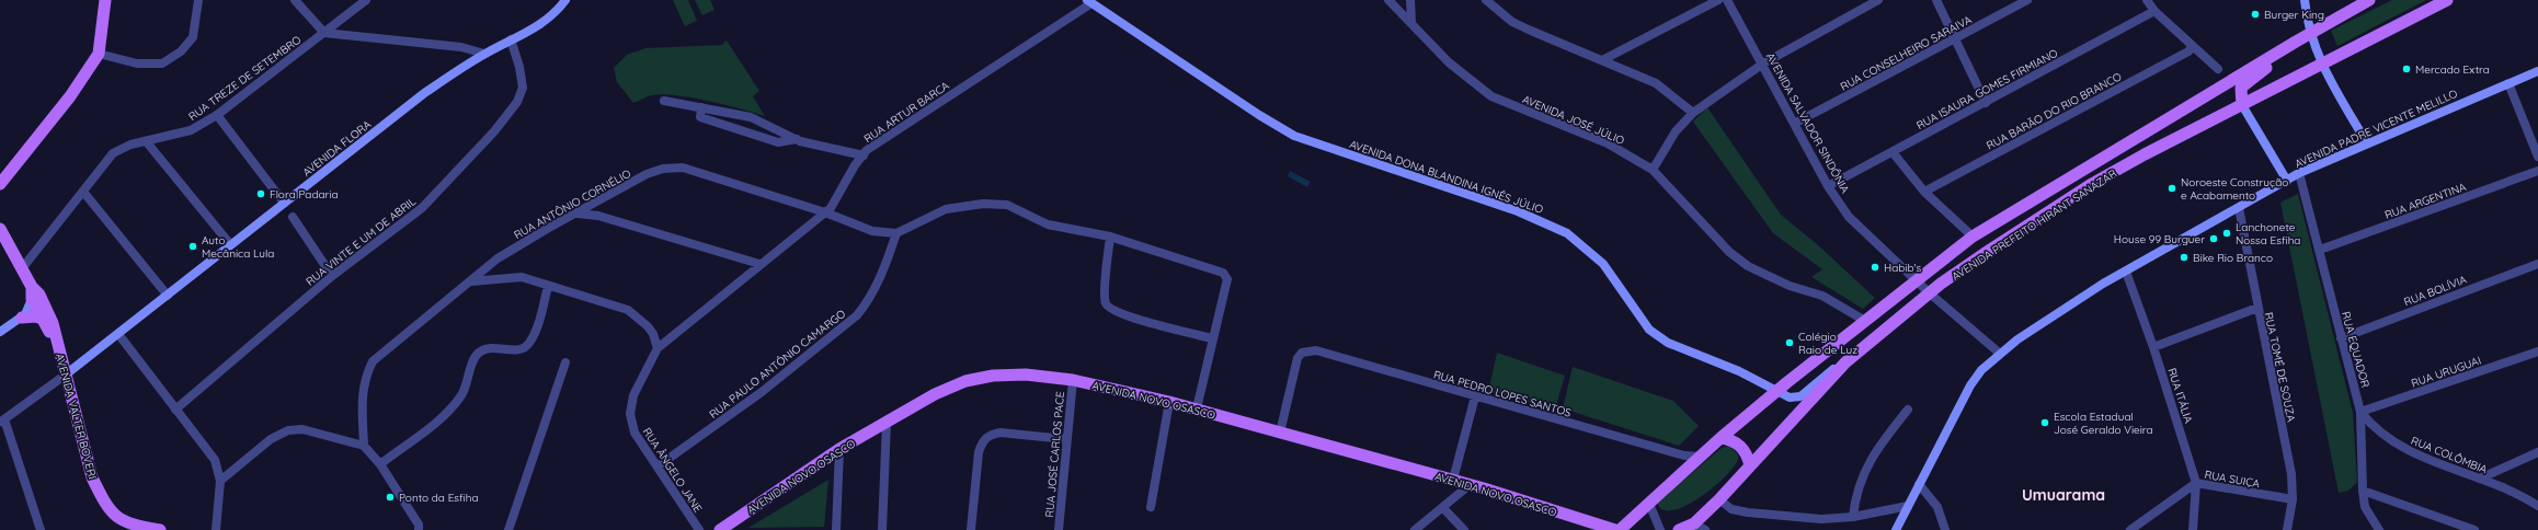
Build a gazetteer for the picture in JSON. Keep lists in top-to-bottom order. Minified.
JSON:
{"streets":{"main road":["AVENIDA PADRE VICENTE MELILLO","AVENIDA FLORA","AVENIDA DONA BLANDINA IGNÊS JÚLIO","AVENIDA PREFEITO HIRANT SANAZAR","AVENIDA NOVO OSASCO","AVENIDA VALTER BOVERI"],"street":["RUA CONSELHEIRO SARAIVA","RUA TREZE DE SETEMBRO","RUA ISAURA GOMES FIRMIANO","RUA BARÃO DO RIO BRANCO","RUA ARTUR BARCA","AVENIDA JOSÉ JÚLIO","AVENIDA SALVADOR SINDÔNIA","RUA ARGENTINA","RUA ANTÔNIO CORNÉLIO","RUA VINTE E UM DE ABRIL","RUA BOLÍVIA","RUA EQUADOR","RUA PAULO ANTÔNIO CAMARGO","RUA TOMÉ DE SOUZA","RUA URUGUAI","RUA PEDRO LOPES SANTOS","RUA ITÁLIA","RUA JOSÉ CARLOS PACE","RUA COLÔMBIA","RUA ÂNGELO JANE","RUA SUIÇA"]},"crossings":[["RUA CONSELHEIRO SARAIVA","AVENIDA SALVADOR SINDÔNIA"],["RUA TREZE DE SETEMBRO","AVENIDA VALTER BOVERI"],["RUA ISAURA GOMES FIRMIANO","AVENIDA SALVADOR SINDÔNIA"],["RUA ARTUR BARCA","AVENIDA DONA BLANDINA IGNÊS JÚLIO"],["RUA ARTUR BARCA","RUA ANTÔNIO CORNÉLIO"],["RUA ARTUR BARCA","RUA ÂNGELO JANE"],["AVENIDA JOSÉ JÚLIO","AVENIDA PREFEITO HIRANT SANAZAR"],["AVENIDA SALVADOR SINDÔNIA","AVENIDA PADRE VICENTE MELILLO"],["AVENIDA SALVADOR SINDÔNIA","AVENIDA PREFEITO HIRANT SANAZAR"],["AVENIDA PADRE VICENTE MELILLO","RUA EQUADOR"],["AVENIDA PADRE VICENTE MELILLO","RUA TOMÉ DE SOUZA"],["AVENIDA PADRE VICENTE MELILLO","RUA ITÁLIA"],["AVENIDA FLORA","RUA VINTE E UM DE ABRIL"],["AVENIDA FLORA","AVENIDA VALTER BOVERI"],["AVENIDA DONA BLANDINA IGNÊS JÚLIO","AVENIDA PREFEITO HIRANT SANAZAR"],["RUA ARGENTINA","RUA EQUADOR"],["RUA ANTÔNIO CORNÉLIO","RUA PAULO ANTÔNIO CAMARGO"],["AVENIDA PREFEITO HIRANT SANAZAR","RUA PEDRO LOPES SANTOS"],["RUA BOLÍVIA","RUA EQUADOR"],["RUA EQUADOR","RUA URUGUAI"],["RUA EQUADOR","RUA COLÔMBIA"],["RUA PAULO ANTÔNIO CAMARGO","RUA ÂNGELO JANE"],["RUA TOMÉ DE SOUZA","RUA SUIÇA"],["RUA URUGUAI","RUA COLÔMBIA"],["RUA PEDRO LOPES SANTOS","AVENIDA NOVO OSASCO"],["RUA ITÁLIA","RUA SUIÇA"],["AVENIDA NOVO OSASCO","RUA JOSÉ CARLOS PACE"]],"districts":["Umuarama"],"places":["Burger King","Mercado Extra","Noroeste Construção e Acabamento","Flora Padaria","Lanchonete Nossa Esfiha","House 99 Burguer","Auto Mecânica Lula","Bike Rio Branco","Habib's","Colégio Raio de Luz","Escola Estadual José Geraldo Vieira","Ponto da Esfiha"]}
